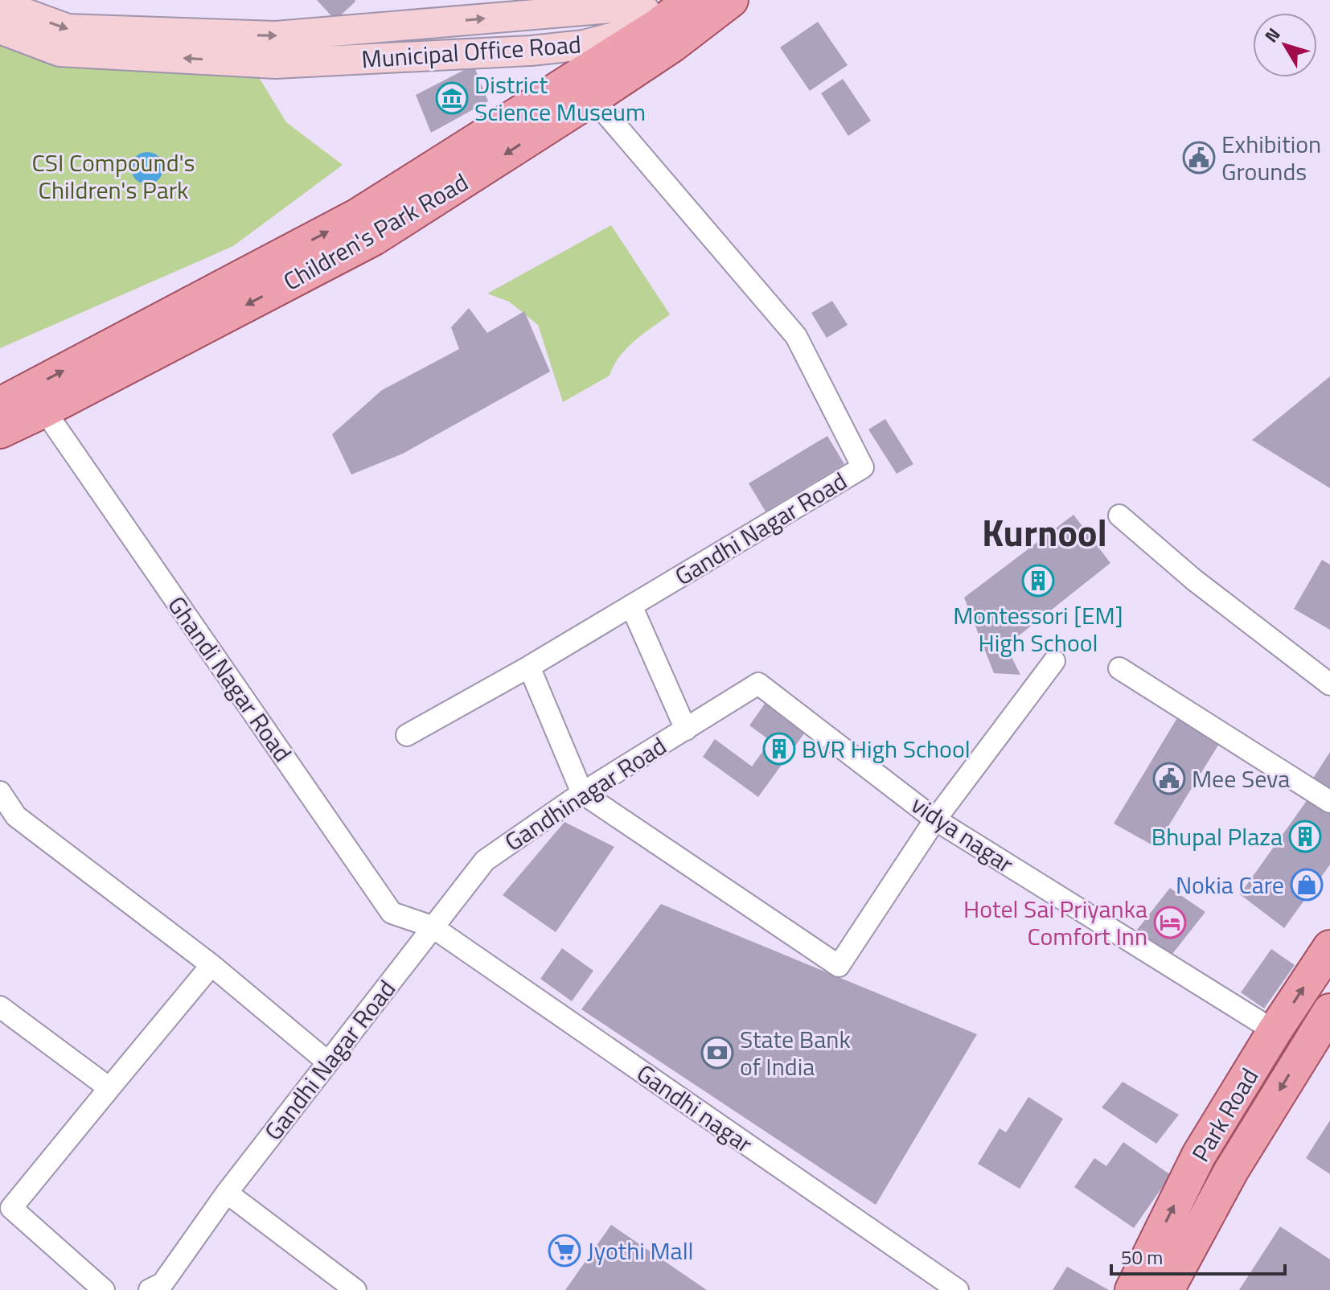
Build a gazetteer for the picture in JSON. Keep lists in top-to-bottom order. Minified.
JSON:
{"streets":{"main road":["Municipal Office Road","Children's Park Road","Park Road"],"street":["Gandhi Nagar Road","Ghandi Nagar Road","Gandhinagar Road","vidya nagar","Gandhi nagar"]},"crossings":[["Municipal Office Road","Children's Park Road"],["Children's Park Road","Gandhi Nagar Road"],["Children's Park Road","Ghandi Nagar Road"],["Gandhi Nagar Road","Ghandi Nagar Road"],["Gandhi Nagar Road","Gandhinagar Road"],["Gandhi Nagar Road","Gandhi nagar"],["Ghandi Nagar Road","Gandhinagar Road"],["Ghandi Nagar Road","Gandhi nagar"],["Gandhinagar Road","vidya nagar"],["Gandhinagar Road","Gandhi nagar"],["vidya nagar","Park Road"]],"districts":["Kurnool"],"parks":["CSI Compound's Children's Park"],"places":{"museum":["District Science Museum"],"public building":["Exhibition Grounds","Mee Seva"],"building":["Montessori [EM] High School","BVR High School","Bhupal Plaza"],"shop":["Nokia Care"],"hotel":["Hotel Sai Priyanka Comfort Inn"],"bank":["State Bank of India"],"supermarket":["Jyothi Mall"]},"scale_bar":"50 m","north":"top left"}
